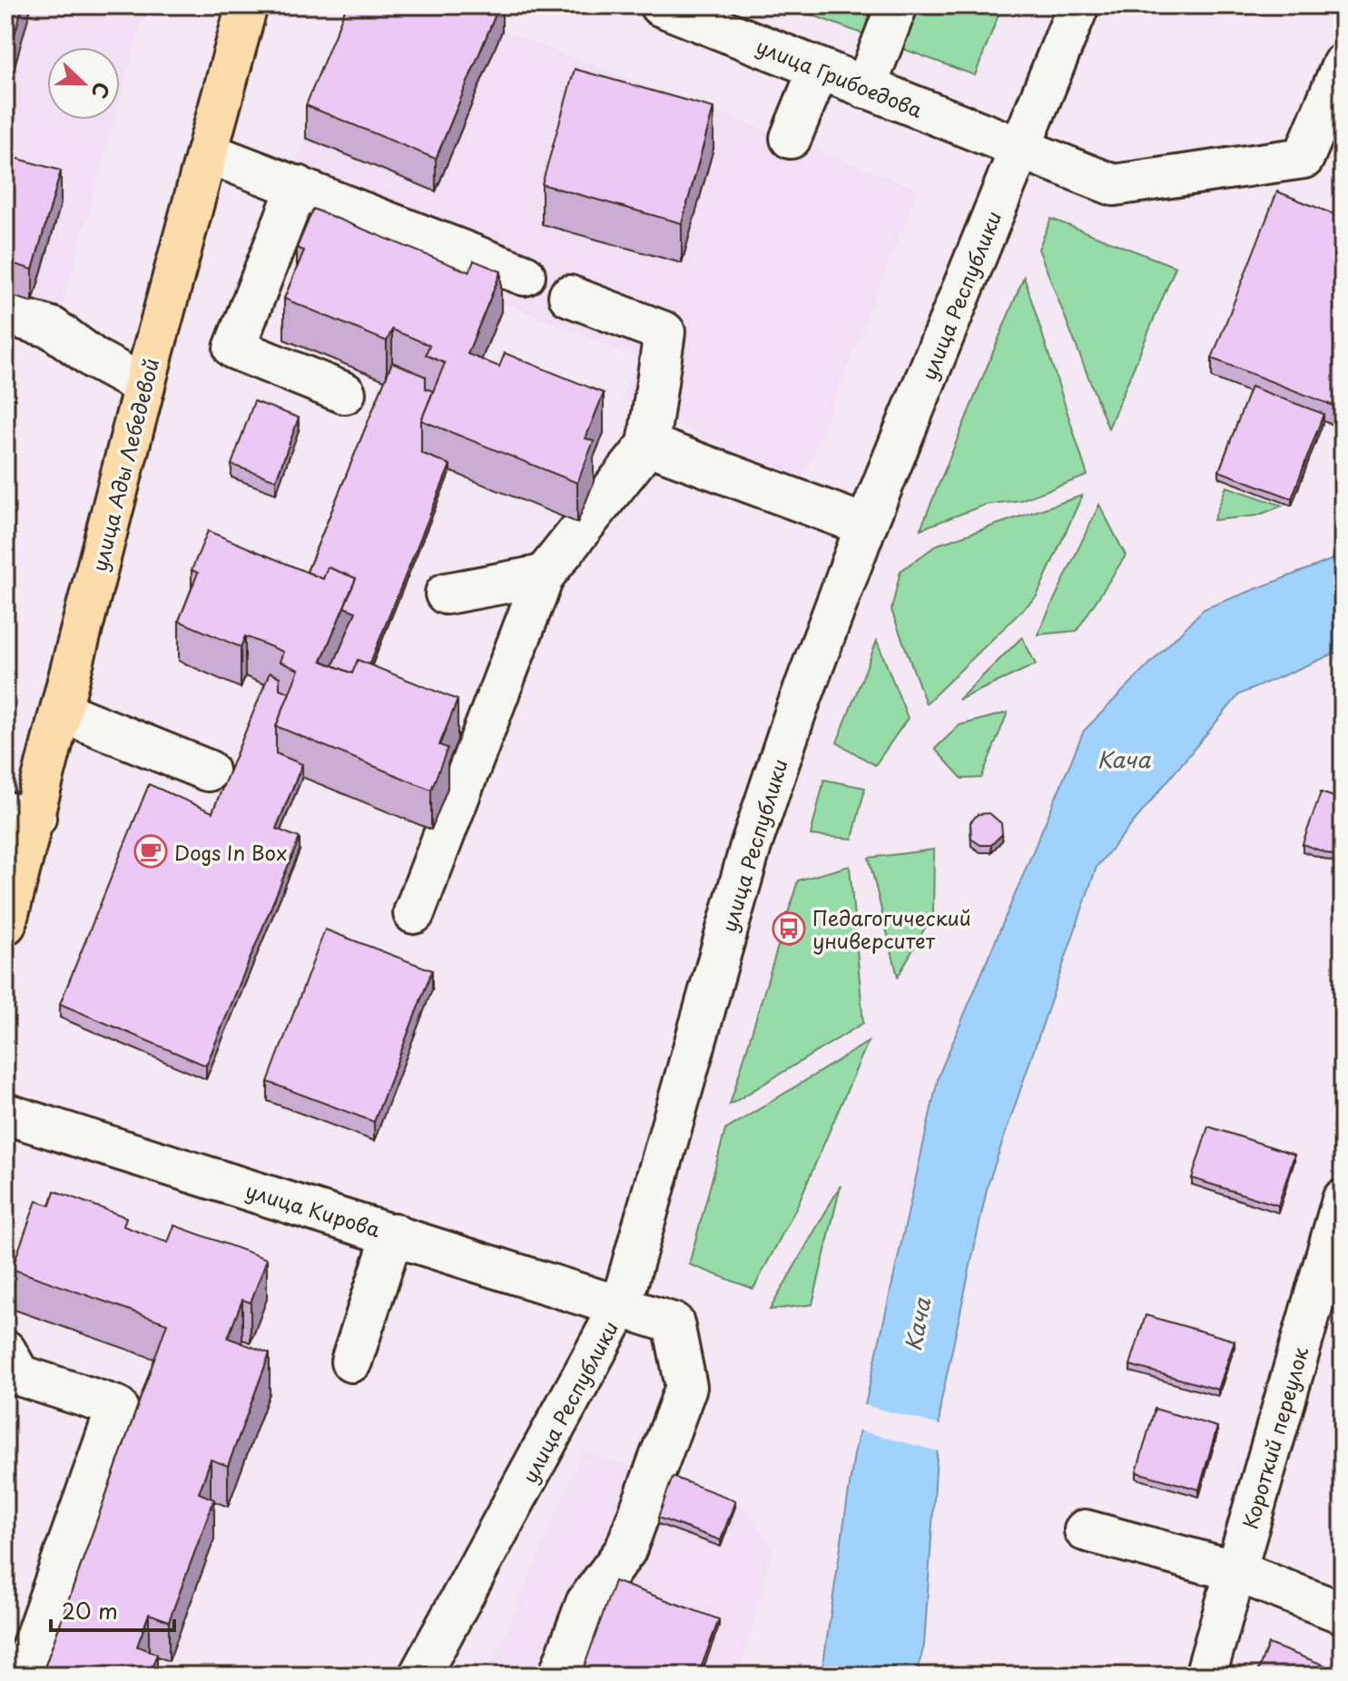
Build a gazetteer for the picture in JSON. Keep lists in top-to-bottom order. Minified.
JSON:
{"streets":{"main road":["улица Ады Лебедевой"],"street":["улица Грибоедова","улица Республики","улица Кирова","Короткий переулок"]},"crossings":[["улица Грибоедова","улица Республики"],["улица Республики","улица Кирова"]],"water":["Кача"],"places":{"cafe":["Dogs In Box"],"bus stop":["Педагогический университет"]},"scale_bar":"20 m","north":"right"}
